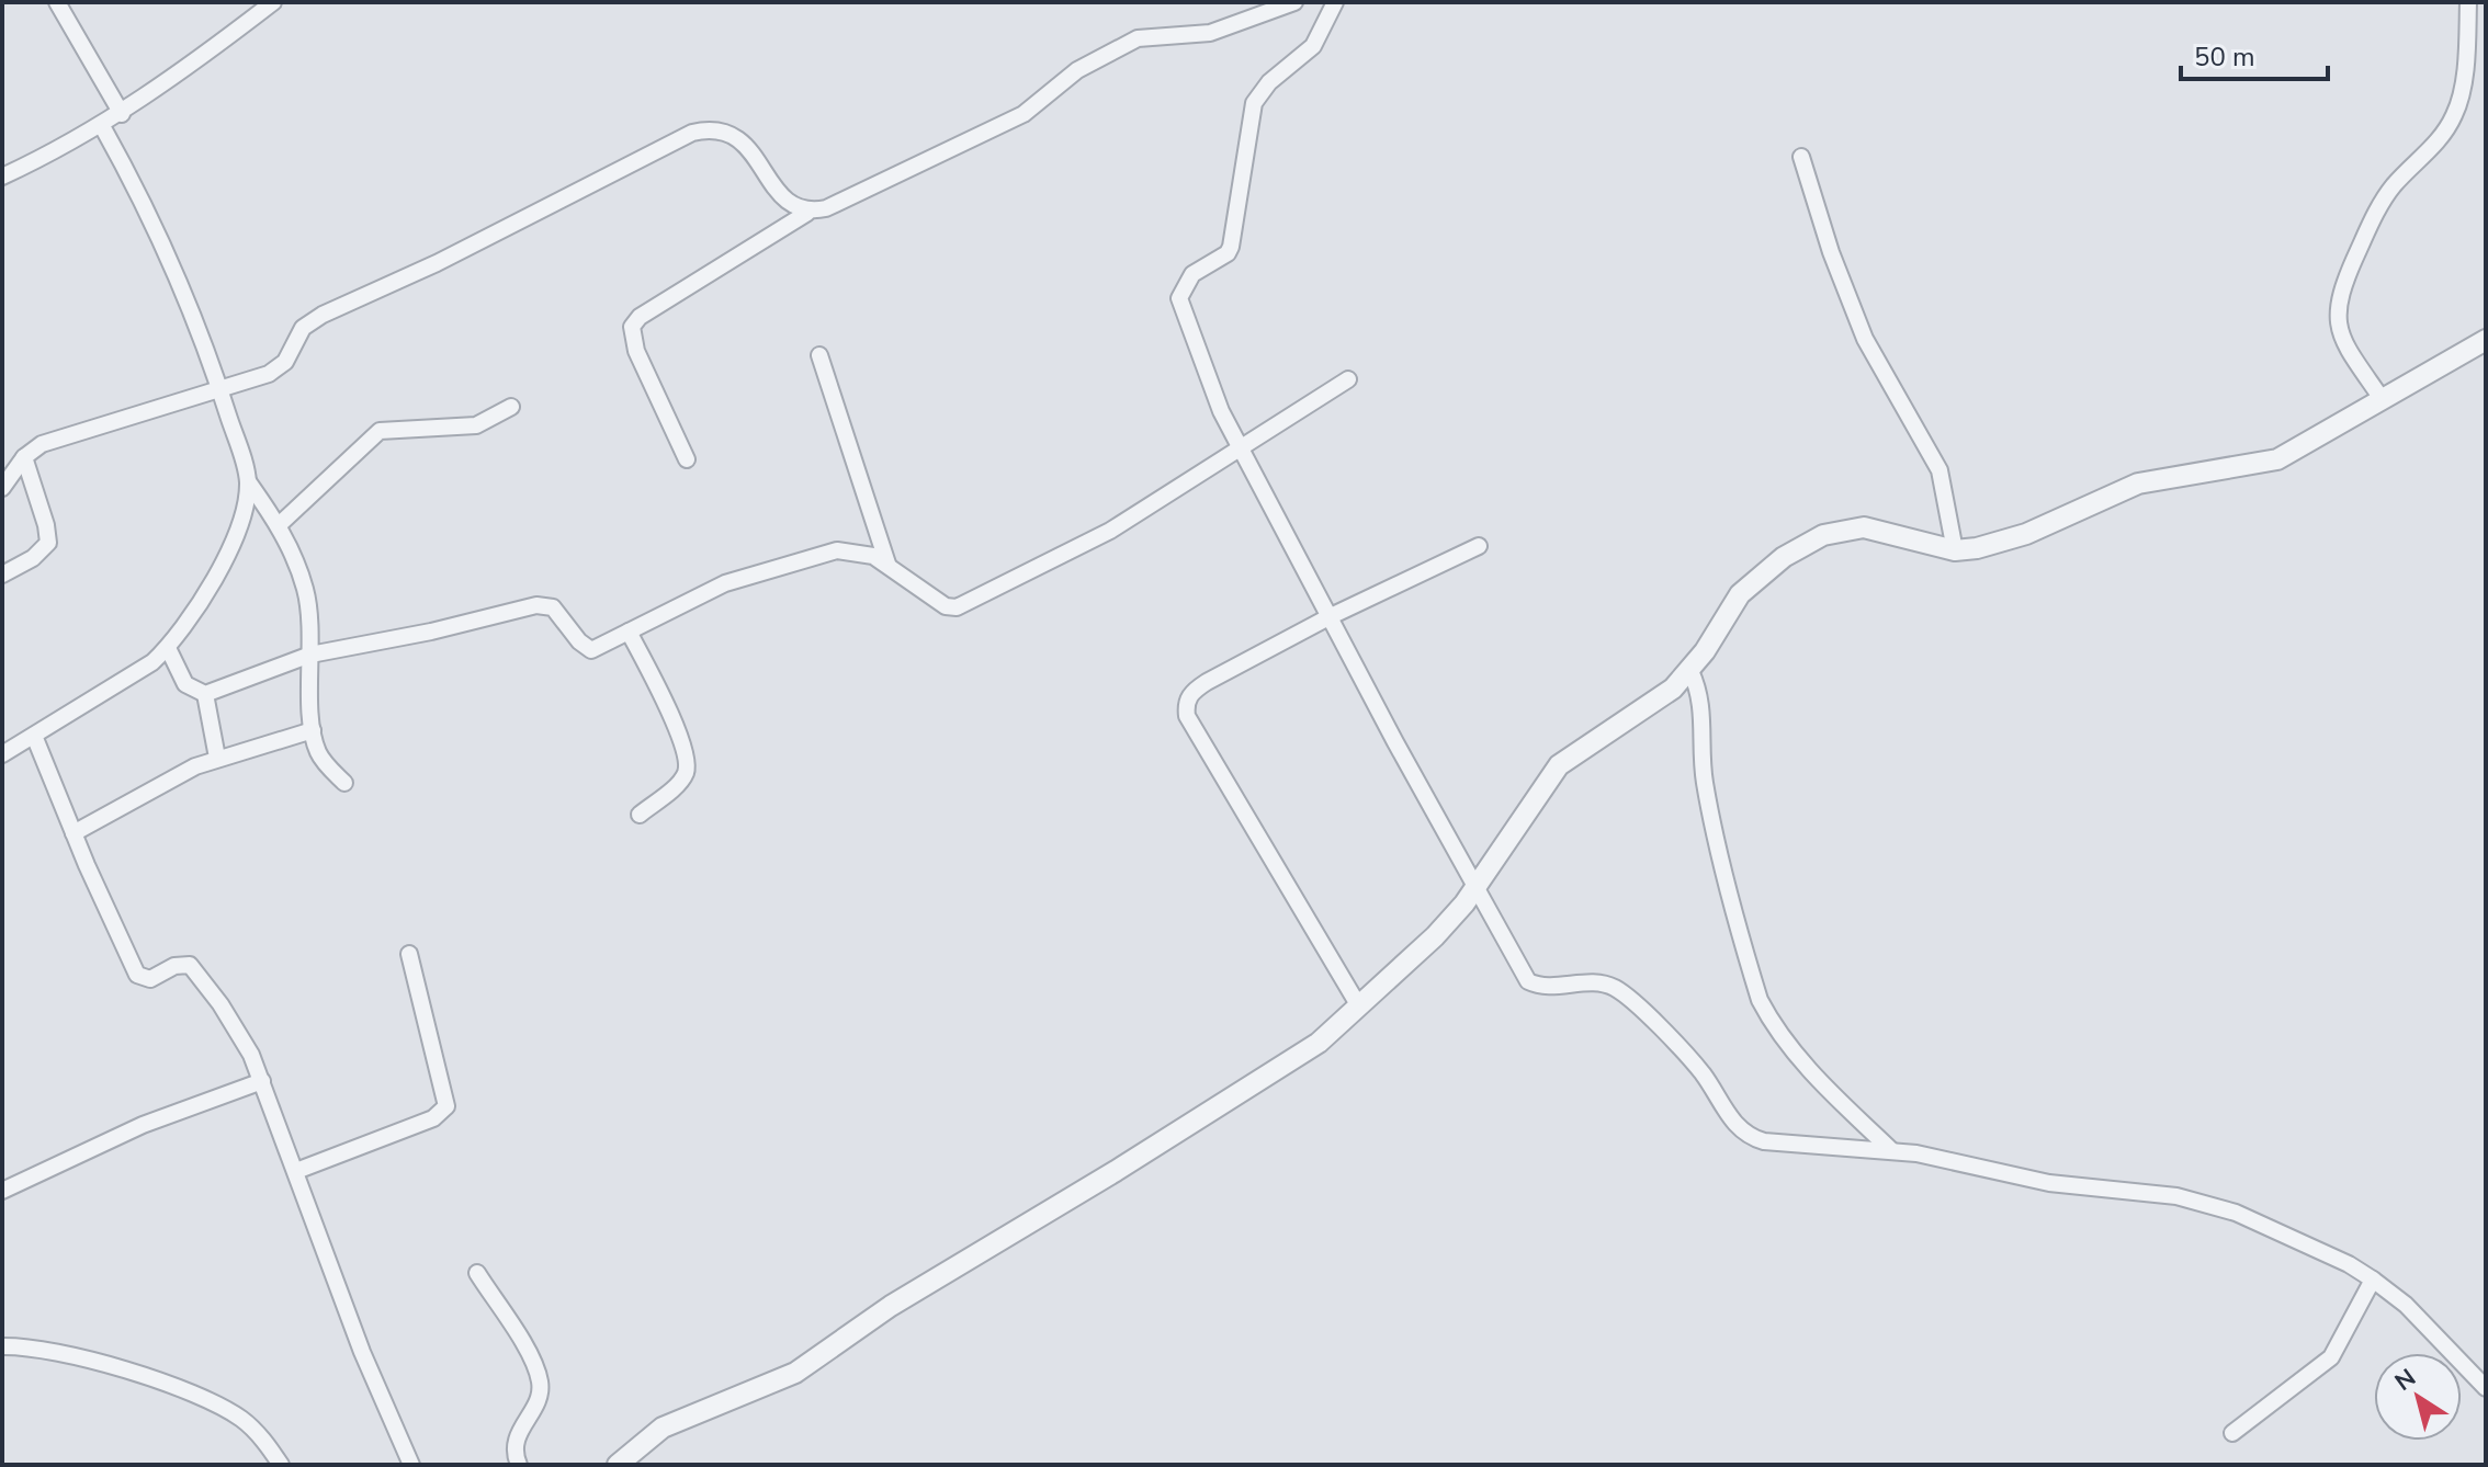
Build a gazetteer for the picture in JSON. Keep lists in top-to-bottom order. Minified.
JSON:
{"scale_bar":"50 m","north":"top left"}
